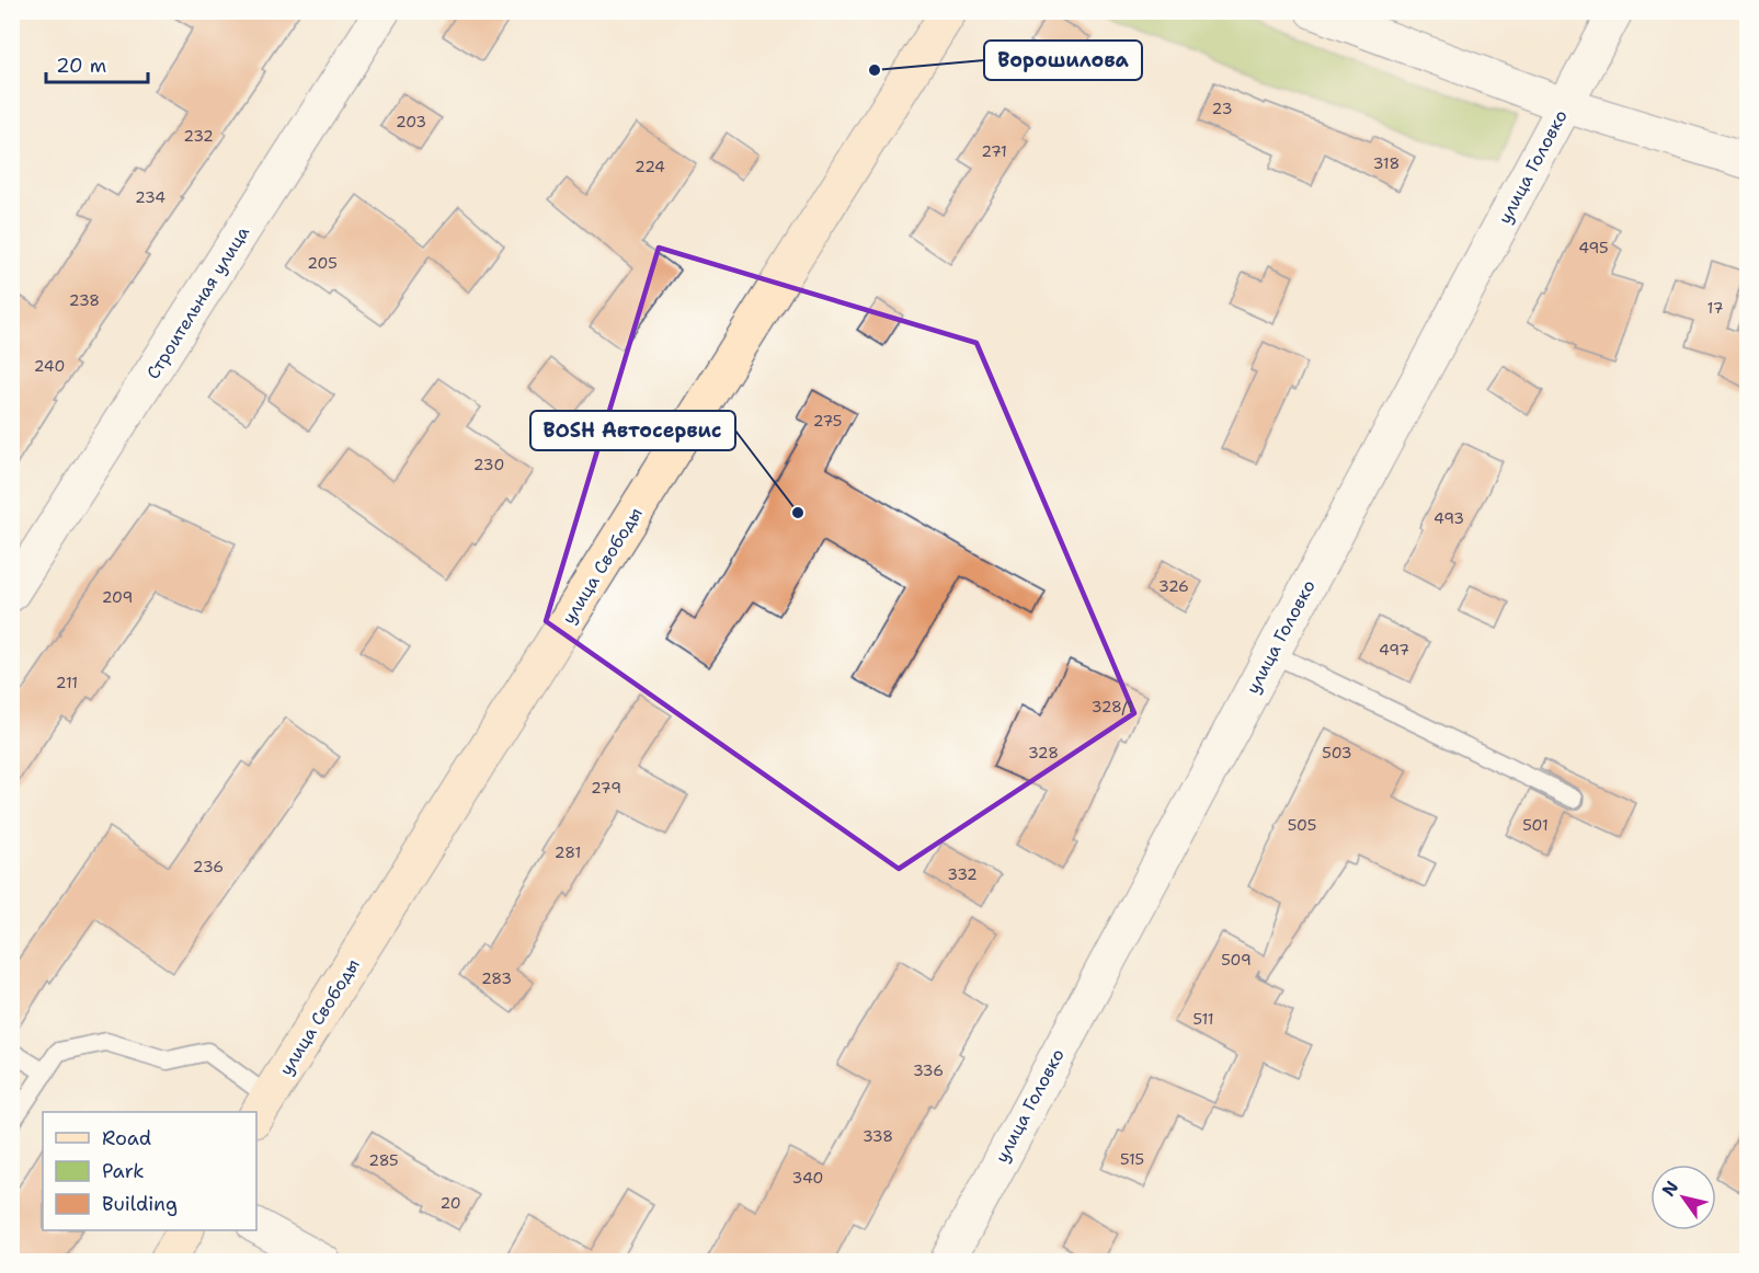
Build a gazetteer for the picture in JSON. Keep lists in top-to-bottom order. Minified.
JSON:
{"streets":{"main road":["улица Свободы"],"street":["улица Головко","Строительная улица"]},"places":["Ворошилова","BOSH Автосервис"],"house_numbers":["23","203","232","271","318","224","234","495","205","238","17","240","275","230","493","326","209","497","211","328/1","328","503","279","505","501","281","236","332","509","283","511","336","338","515","285","340","20"],"legend":["Road","Park","Building"],"scale_bar":"20 m","north":"top left"}
